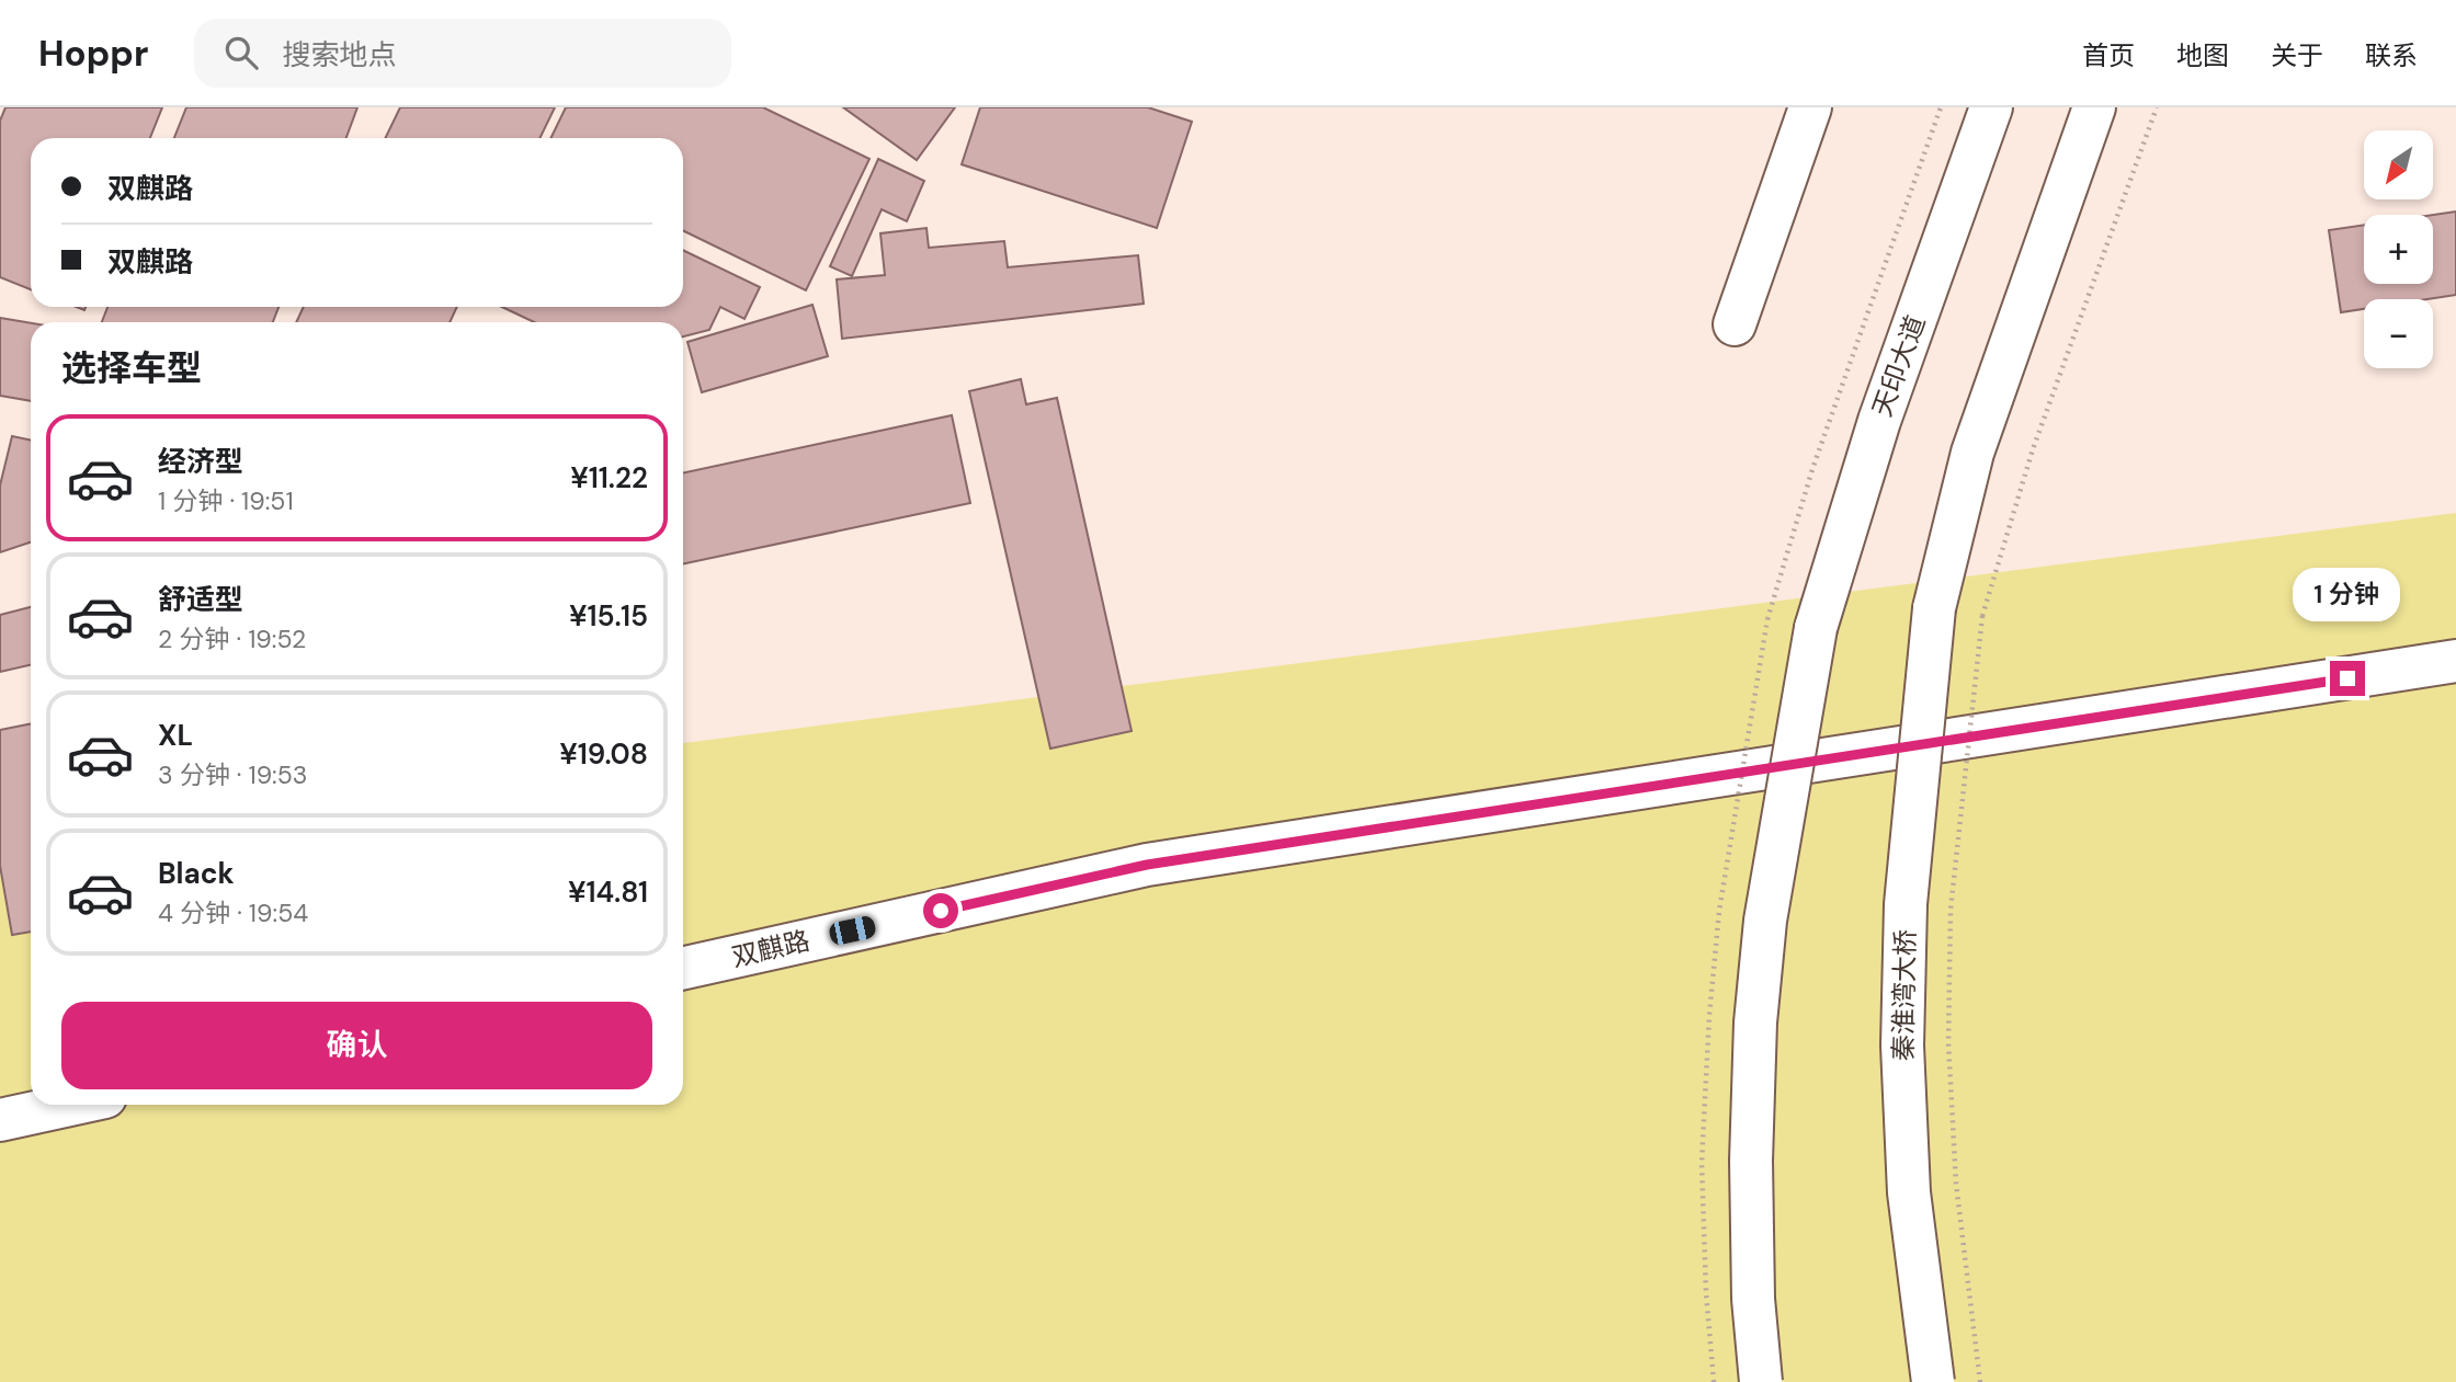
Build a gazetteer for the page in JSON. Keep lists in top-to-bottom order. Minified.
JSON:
{"streets":{"main road":["天印大道","双麒路","秦淮湾大桥"]},"north":"bottom left","page":{"header":"Hoppr","search":"搜索地点","nav":["首页","地图","关于","联系"],"map_buttons":["+","−"],"banner":["双麒路","双麒路"],"heading":"选择车型","list":[{"name":"经济型","note":"1 分钟 · 19:51","value":"¥11.22"},{"name":"舒适型","note":"2 分钟 · 19:52","value":"¥15.15"},{"name":"XL","note":"3 分钟 · 19:53","value":"¥19.08"},{"name":"Black","note":"4 分钟 · 19:54","value":"¥14.81"}],"bubble":"1 分钟","buttons":"确认"}}
